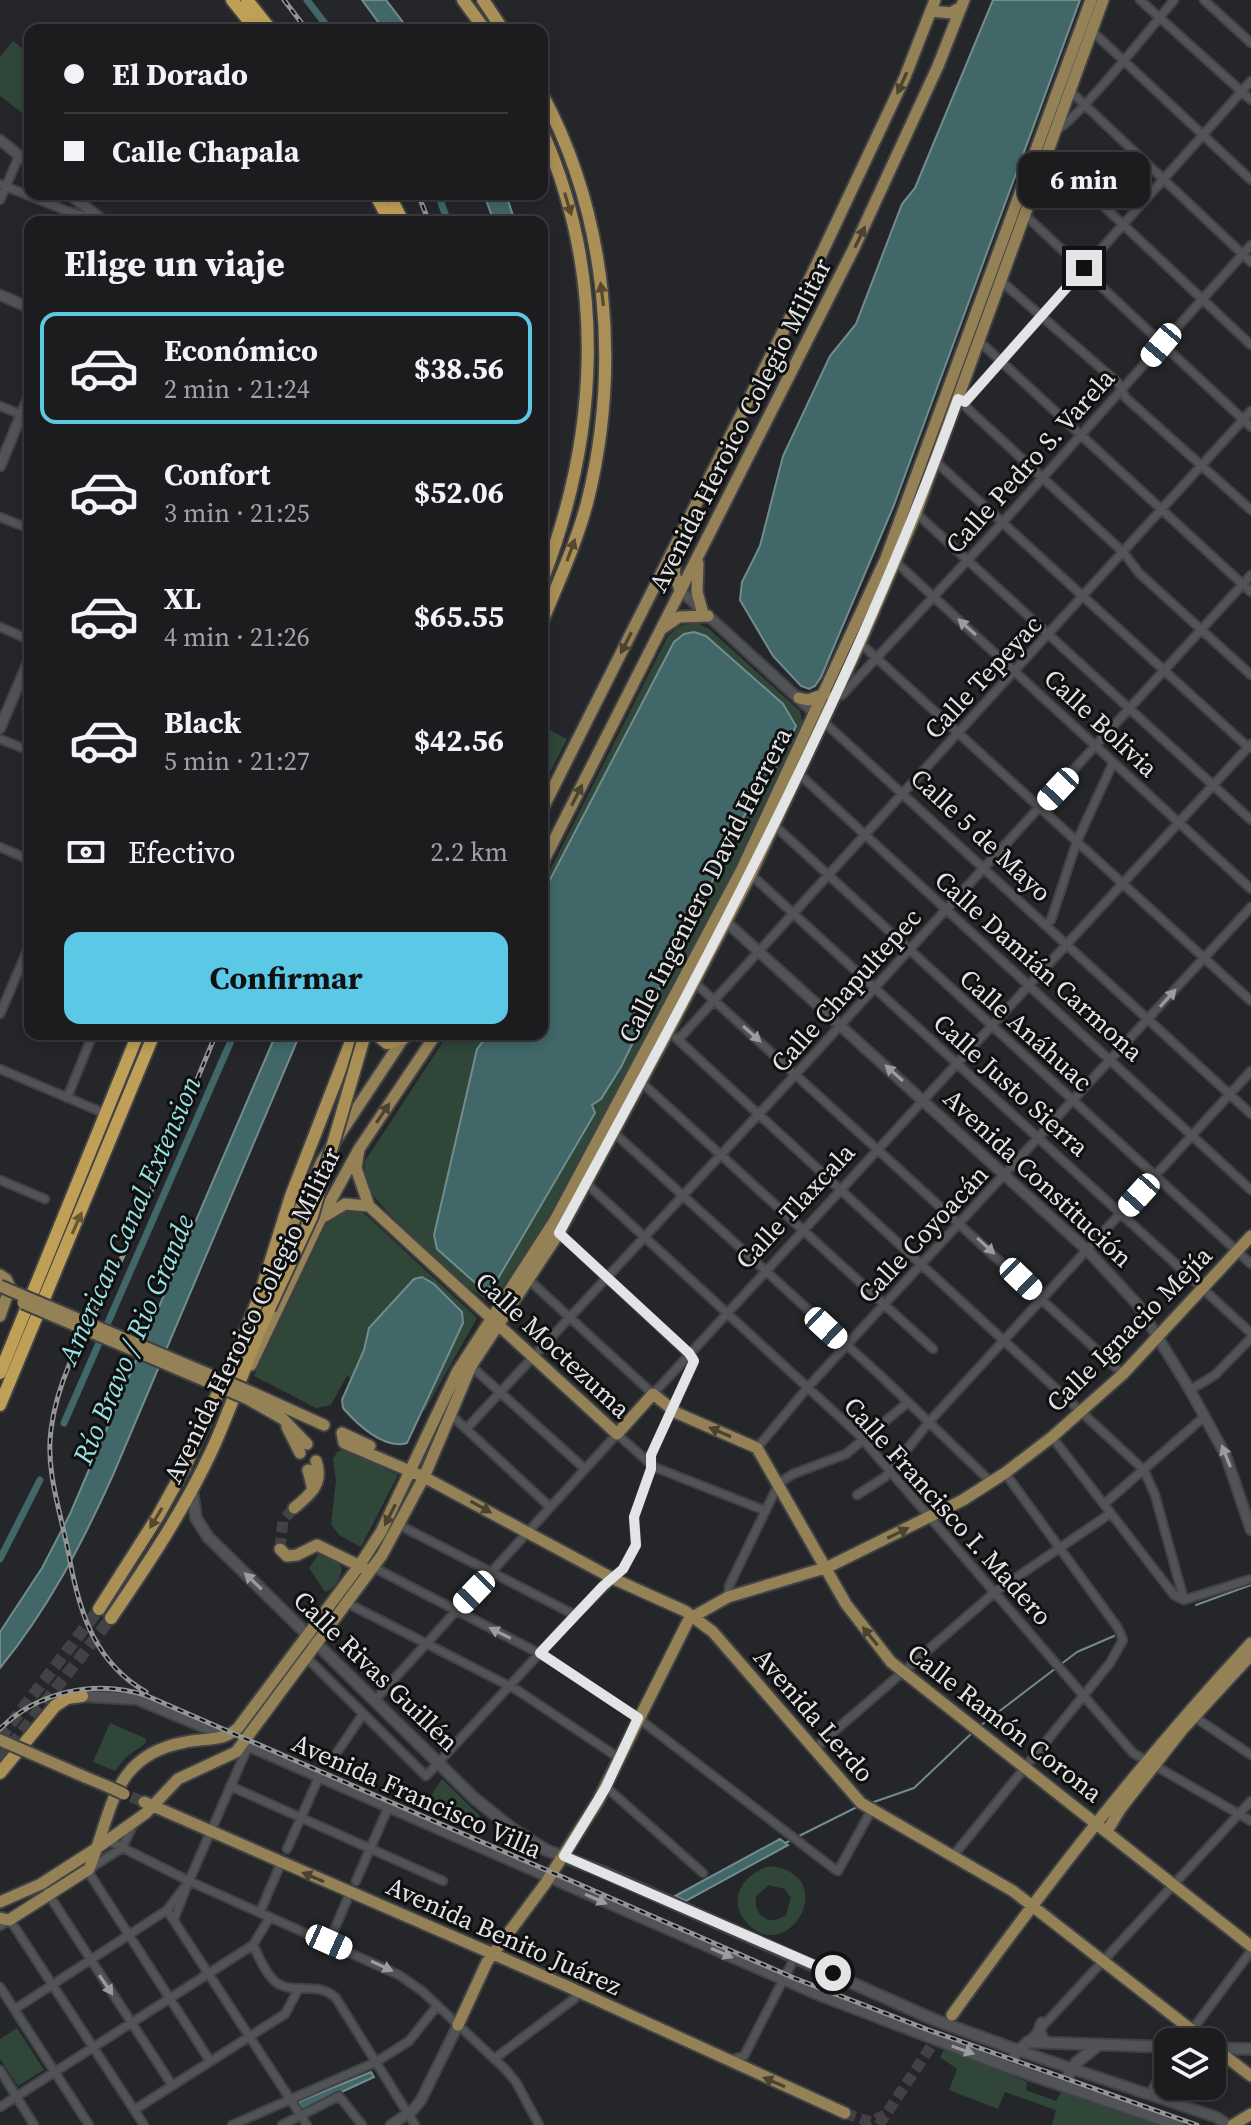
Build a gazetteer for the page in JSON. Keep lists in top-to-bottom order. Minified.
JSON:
{"streets":{"highway":["Avenida Heroico Colegio Militar"],"main road":["Calle Ingeniero David Herrera","Calle Tlaxcala","Calle Ignacio Mejía","Calle Moctezuma","Calle Rivas Guillén","Avenida Lerdo","Calle Ramón Corona","Avenida Francisco Villa","Avenida Benito Juárez"],"street":["Calle Pedro S. Varela","Calle Tepeyac","Calle Bolivia","Calle 5 de Mayo","Calle Damián Carmona","Calle Chapultepec","Calle Anáhuac","Calle Justo Sierra","Avenida Constitución","Calle Coyoacán","Calle Francisco I. Madero"]},"crossings":[["Avenida Heroico Colegio Militar","Calle 5 de Mayo"],["Avenida Heroico Colegio Militar","Calle Moctezuma"],["Avenida Heroico Colegio Militar","Calle Rivas Guillén"],["Calle Pedro S. Varela","Calle Bolivia"],["Calle Pedro S. Varela","Calle Ingeniero David Herrera"],["Calle Tepeyac","Calle Bolivia"],["Calle Tepeyac","Calle 5 de Mayo"],["Calle Tepeyac","Calle Ingeniero David Herrera"],["Calle Tepeyac","Calle Damián Carmona"],["Calle Tepeyac","Calle Anáhuac"],["Calle Tepeyac","Calle Justo Sierra"],["Calle Tepeyac","Avenida Constitución"],["Calle Bolivia","Calle Ingeniero David Herrera"],["Calle Bolivia","Calle Chapultepec"],["Calle Bolivia","Calle Tlaxcala"],["Calle 5 de Mayo","Calle Ingeniero David Herrera"],["Calle 5 de Mayo","Calle Chapultepec"],["Calle 5 de Mayo","Calle Tlaxcala"],["Calle 5 de Mayo","Calle Coyoacán"],["Calle Ingeniero David Herrera","Calle Damián Carmona"],["Calle Ingeniero David Herrera","Calle Anáhuac"],["Calle Ingeniero David Herrera","Calle Justo Sierra"],["Calle Ingeniero David Herrera","Avenida Constitución"],["Calle Ingeniero David Herrera","Calle Moctezuma"],["Calle Ingeniero David Herrera","Calle Francisco I. Madero"],["Calle Ingeniero David Herrera","Calle Rivas Guillén"],["Calle Ingeniero David Herrera","Avenida Lerdo"],["Calle Ingeniero David Herrera","Avenida Francisco Villa"],["Calle Ingeniero David Herrera","Avenida Benito Juárez"],["Calle Damián Carmona","Calle Chapultepec"],["Calle Damián Carmona","Calle Tlaxcala"],["Calle Damián Carmona","Calle Coyoacán"],["Calle Chapultepec","Calle Anáhuac"],["Calle Chapultepec","Calle Justo Sierra"],["Calle Chapultepec","Avenida Constitución"],["Calle Chapultepec","Calle Moctezuma"],["Calle Chapultepec","Calle Francisco I. Madero"],["Calle Anáhuac","Calle Tlaxcala"],["Calle Anáhuac","Calle Coyoacán"],["Calle Anáhuac","Calle Ignacio Mejía"],["Calle Justo Sierra","Calle Tlaxcala"],["Calle Justo Sierra","Calle Coyoacán"],["Calle Justo Sierra","Calle Ignacio Mejía"],["Avenida Constitución","Calle Tlaxcala"],["Avenida Constitución","Calle Coyoacán"],["Avenida Constitución","Calle Ignacio Mejía"],["Calle Tlaxcala","Calle Moctezuma"],["Calle Tlaxcala","Calle Francisco I. Madero"],["Calle Tlaxcala","Calle Rivas Guillén"],["Calle Tlaxcala","Avenida Lerdo"],["Calle Coyoacán","Calle Francisco I. Madero"],["Calle Coyoacán","Calle Ramón Corona"],["Calle Ignacio Mejía","Calle Francisco I. Madero"],["Calle Ignacio Mejía","Calle Rivas Guillén"],["Calle Ignacio Mejía","Avenida Lerdo"],["Calle Ignacio Mejía","Calle Ramón Corona"],["Calle Ignacio Mejía","Avenida Francisco Villa"],["Calle Ignacio Mejía","Avenida Benito Juárez"],["Calle Rivas Guillén","Avenida Francisco Villa"]],"water":["American Canal Extension","Río Bravo / Rio Grande"],"page":{"banner":["El Dorado","Calle Chapala"],"bubble":"6 min","heading":"Elige un viaje","list":[{"name":"Económico","note":"2 min · 21:24","value":"$38.56"},{"name":"Confort","note":"3 min · 21:25","value":"$52.06"},{"name":"XL","note":"4 min · 21:26","value":"$65.55"},{"name":"Black","note":"5 min · 21:27","value":"$42.56"}],"pay":["Efectivo","2.2 km"],"buttons":"Confirmar"}}
